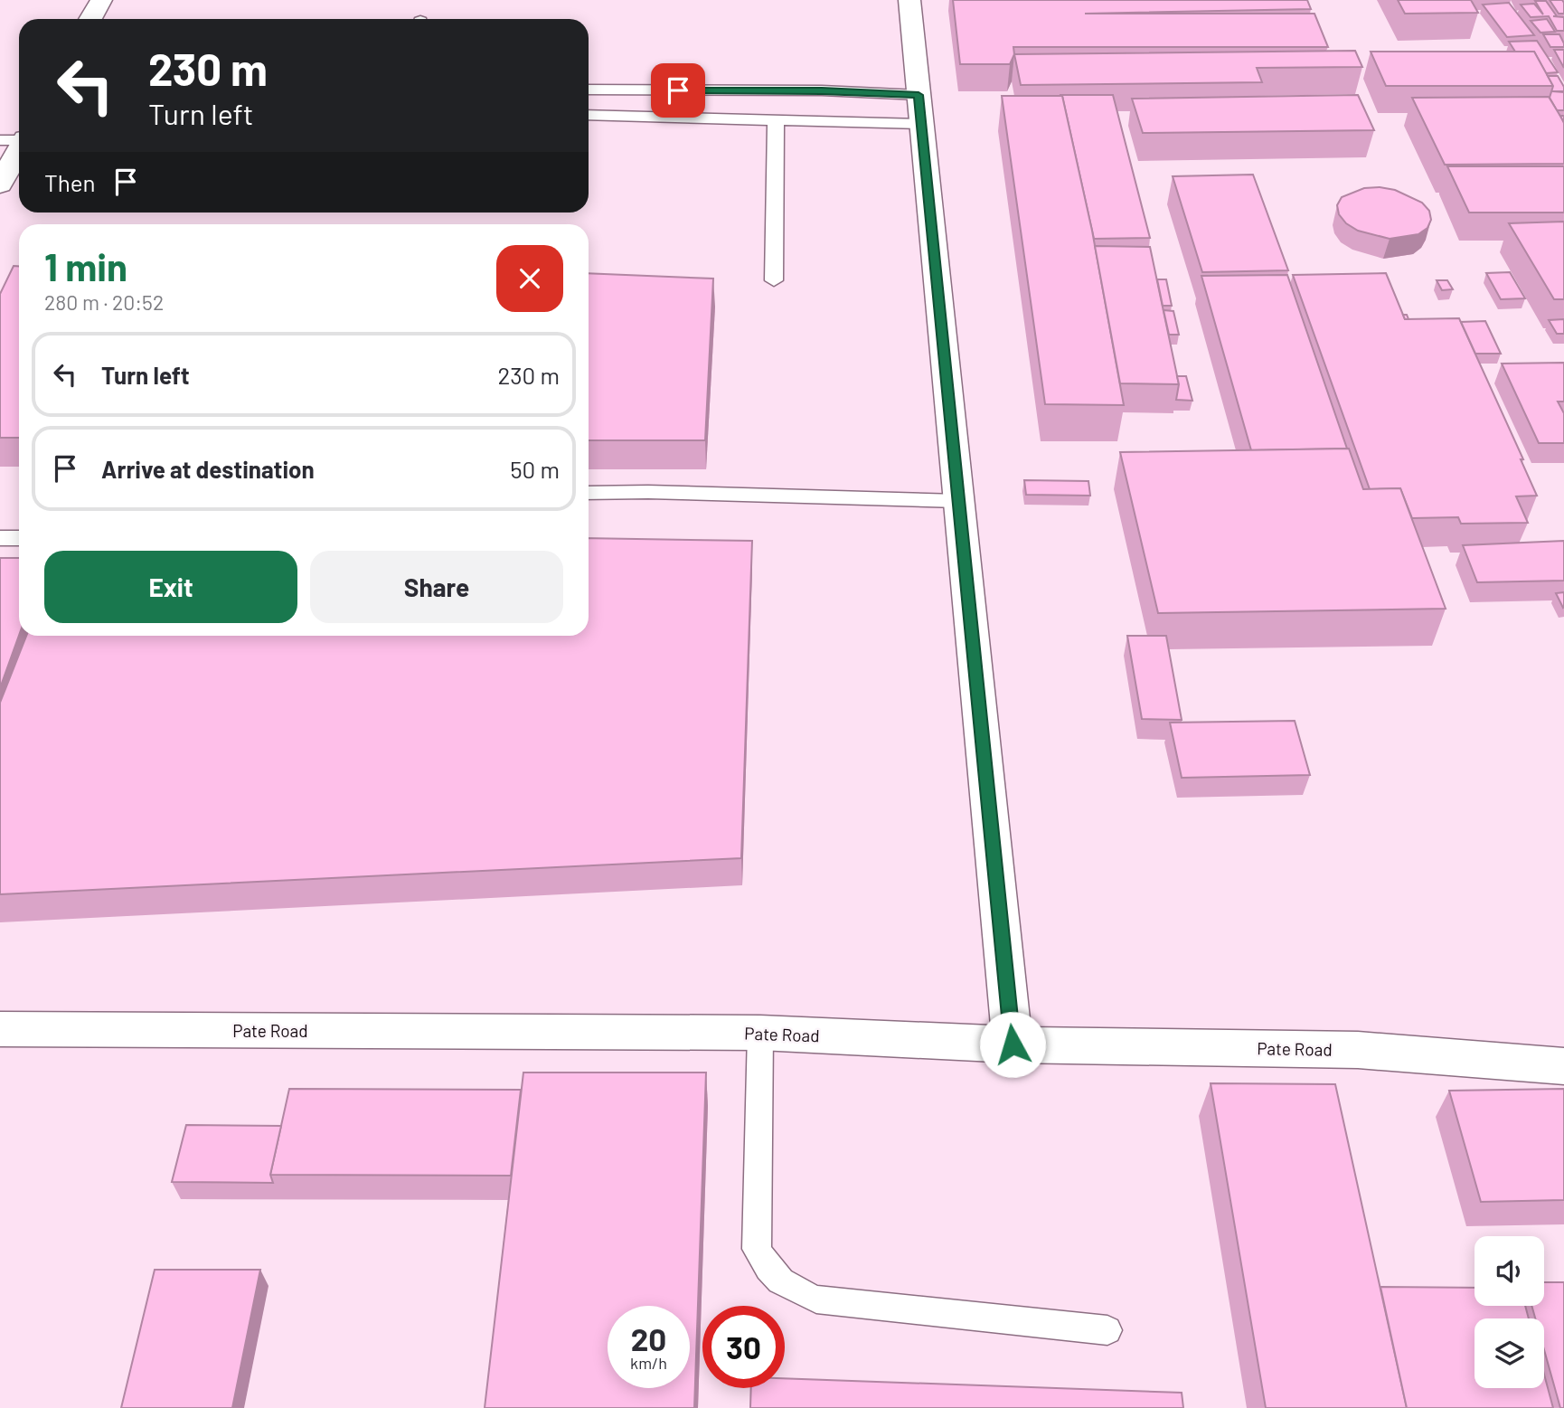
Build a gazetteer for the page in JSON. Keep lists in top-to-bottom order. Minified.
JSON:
{"streets":{"street":["Pate Road"]},"page":{"turn":["230 m","Turn left"],"then":"Then","heading":["1 min","280 m · 20:52"],"list":[{"name":"Turn left","value":"230 m"},{"name":"Arrive at destination","value":"50 m"}],"buttons":["Exit","Share"],"speed":"20 km/h","limit":"30"}}
